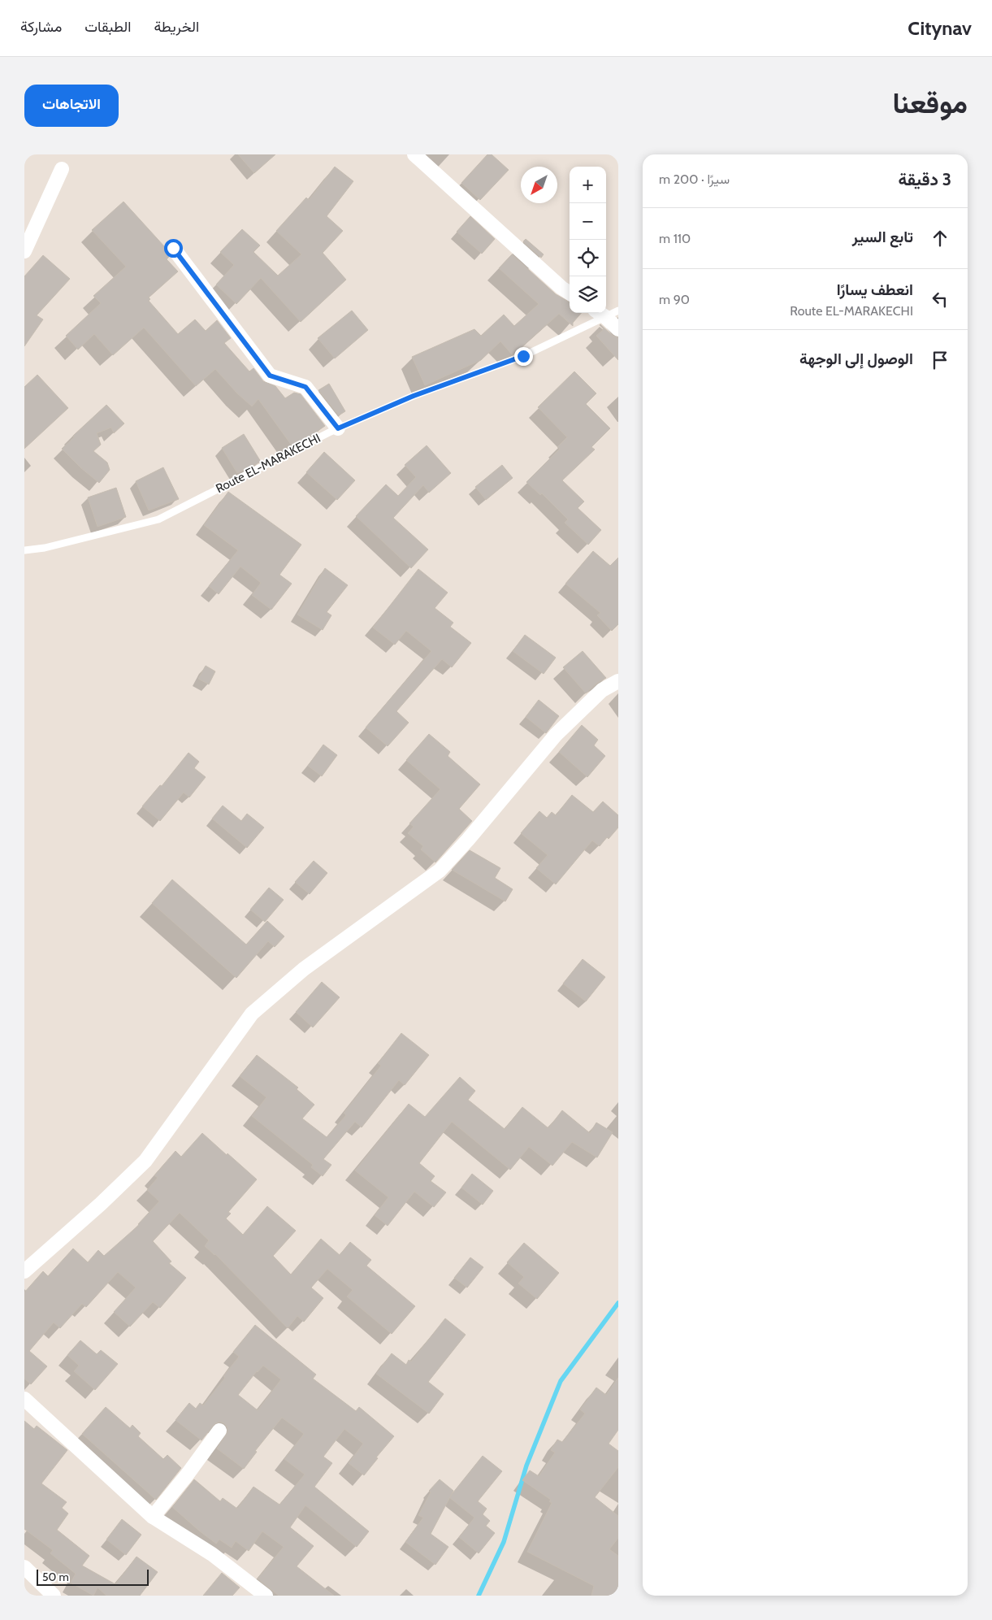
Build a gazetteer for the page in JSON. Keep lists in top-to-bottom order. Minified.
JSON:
{"streets":{"lane":["Route EL-MARAKECHI"]},"scale_bar":"50 m","north":"bottom left","page":{"header":"Citynav","nav":["الخريطة","الطبقات","مشاركة"],"title":"موقعنا","buttons":"الاتجاهات","heading":["3 دقيقة","سيرًا · 200 m"],"map_buttons":["+","−"],"list":[["تابع السير","110 m"],["انعطف يسارًا","Route EL-MARAKECHI","90 m"],"الوصول إلى الوجهة"],"scale":"50 m"}}
